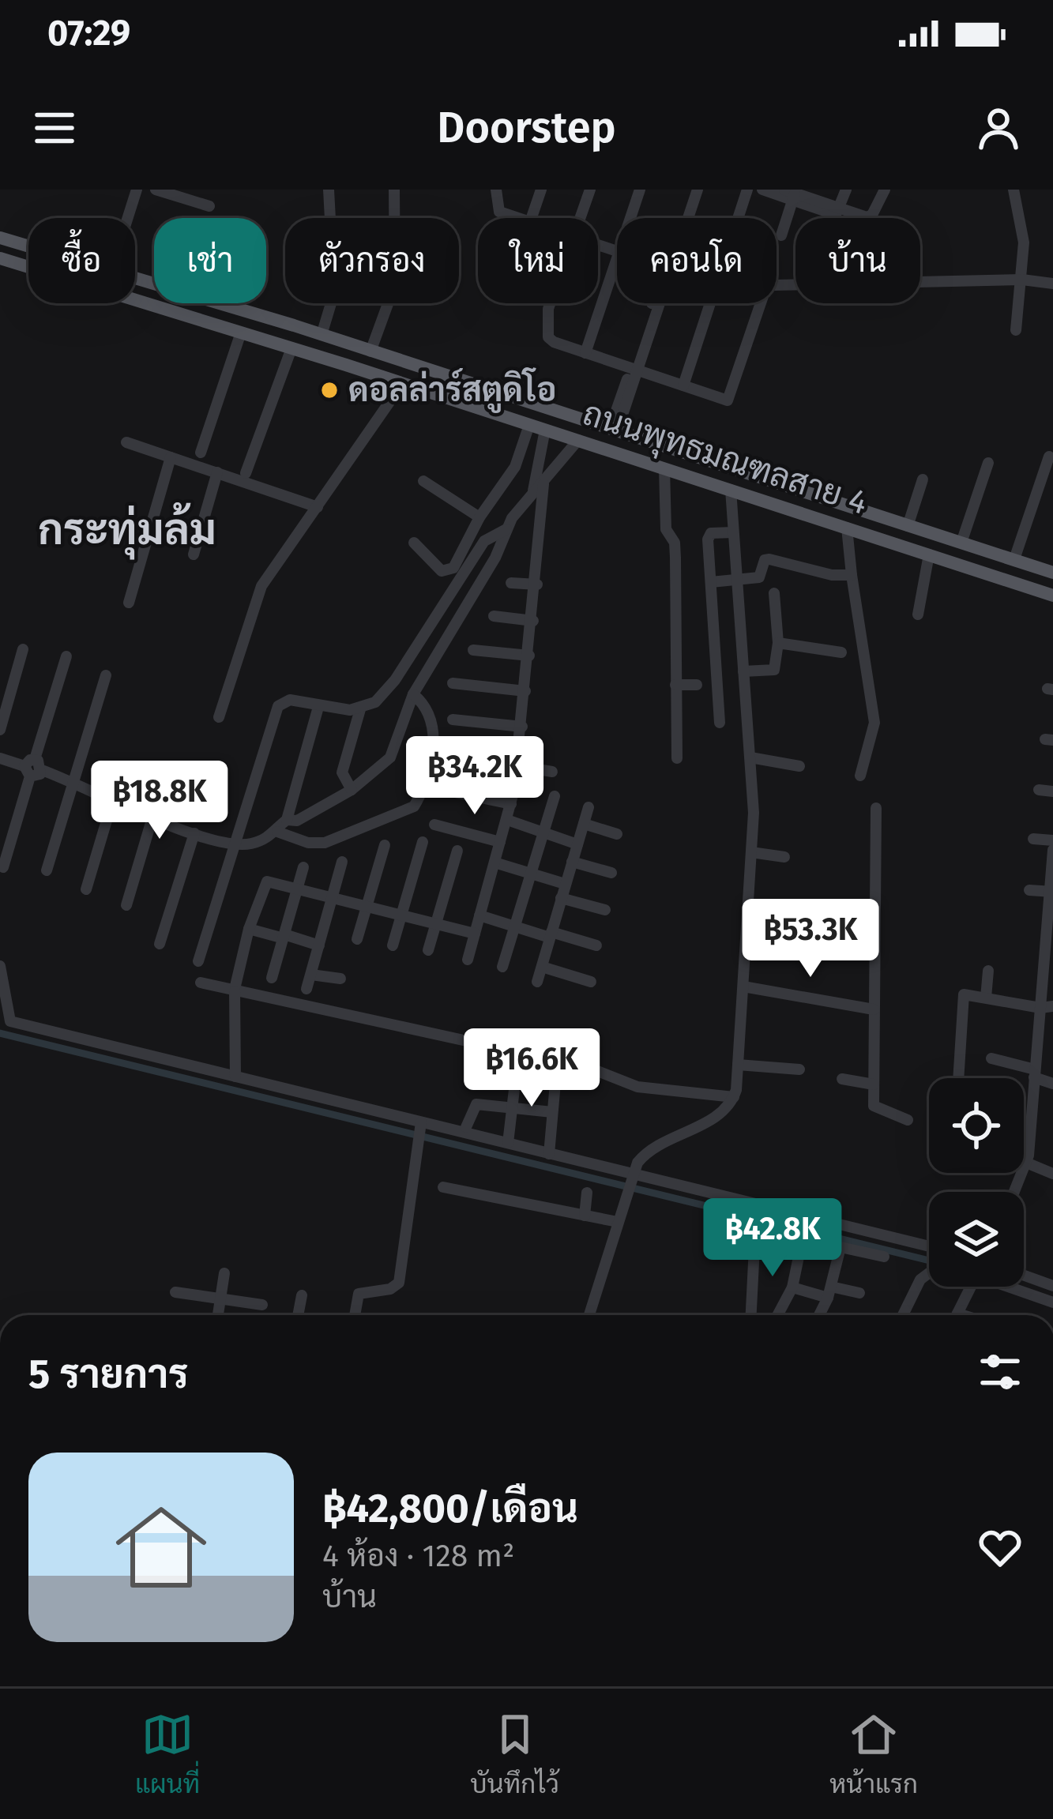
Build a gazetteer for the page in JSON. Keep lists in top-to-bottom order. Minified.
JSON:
{"streets":{"main road":["ถนนพุทธมณฑลสาย 4"]},"districts":["กระทุ่มล้ม"],"places":["ดอลล่าร์สตูดิโอ"],"page":{"status":"07:29","header":"Doorstep","chip":["ซื้อ","เช่า","ตัวกรอง","ใหม่","คอนโด","บ้าน"],"price":["฿34.2K","฿18.8K","฿53.3K","฿16.6K","฿42.8K"],"heading":"5 รายการ","list":[{"name":"฿42,800/เดือน","note":"4 ห้อง · 128 m² · บ้าน"}],"tabs":["แผนที่","บันทึกไว้","หน้าแรก"]}}
